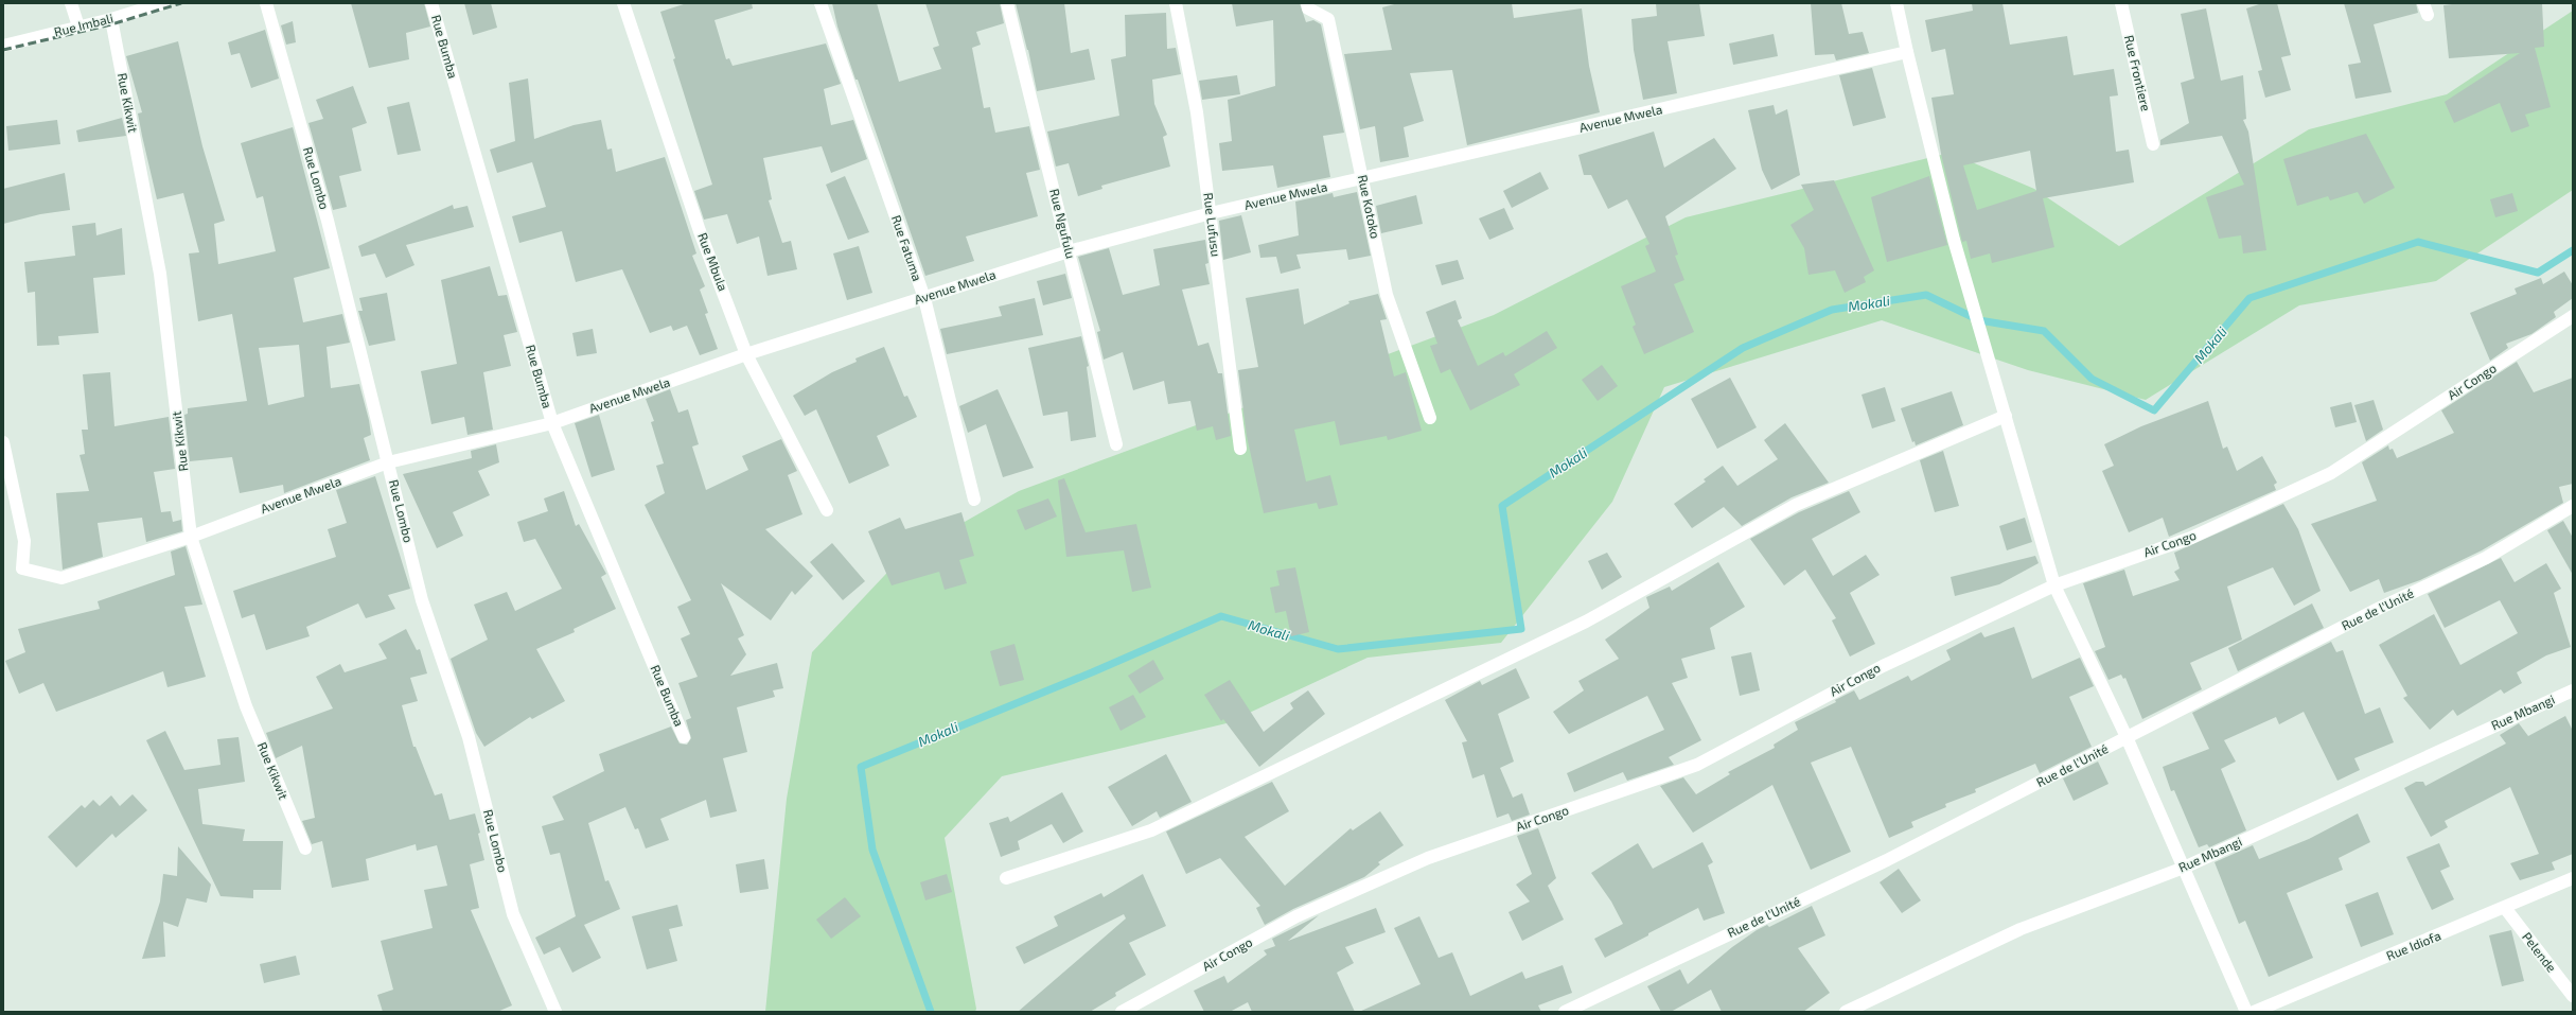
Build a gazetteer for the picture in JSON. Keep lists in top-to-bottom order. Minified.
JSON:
{"streets":{"street":["Rue Imbali","Rue Bumba","Rue Frontiere","Rue Kikwit","Avenue Mwela","Rue Lombo","Rue Kotoko","Rue Ngufulu","Rue Lufusu","Rue Fatuma","Rue Mbula","Air Congo","Rue de l'Unité","Rue Mbangi","Rue Idiofa","Pelende"]},"crossings":[["Rue Imbali","Rue Kikwit"],["Rue Bumba","Avenue Mwela"],["Rue Kikwit","Avenue Mwela"],["Avenue Mwela","Rue Lombo"],["Avenue Mwela","Rue Kotoko"],["Avenue Mwela","Rue Ngufulu"],["Avenue Mwela","Rue Lufusu"],["Avenue Mwela","Rue Fatuma"],["Avenue Mwela","Rue Mbula"],["Rue Idiofa","Pelende"]],"water":["Mokali"]}
